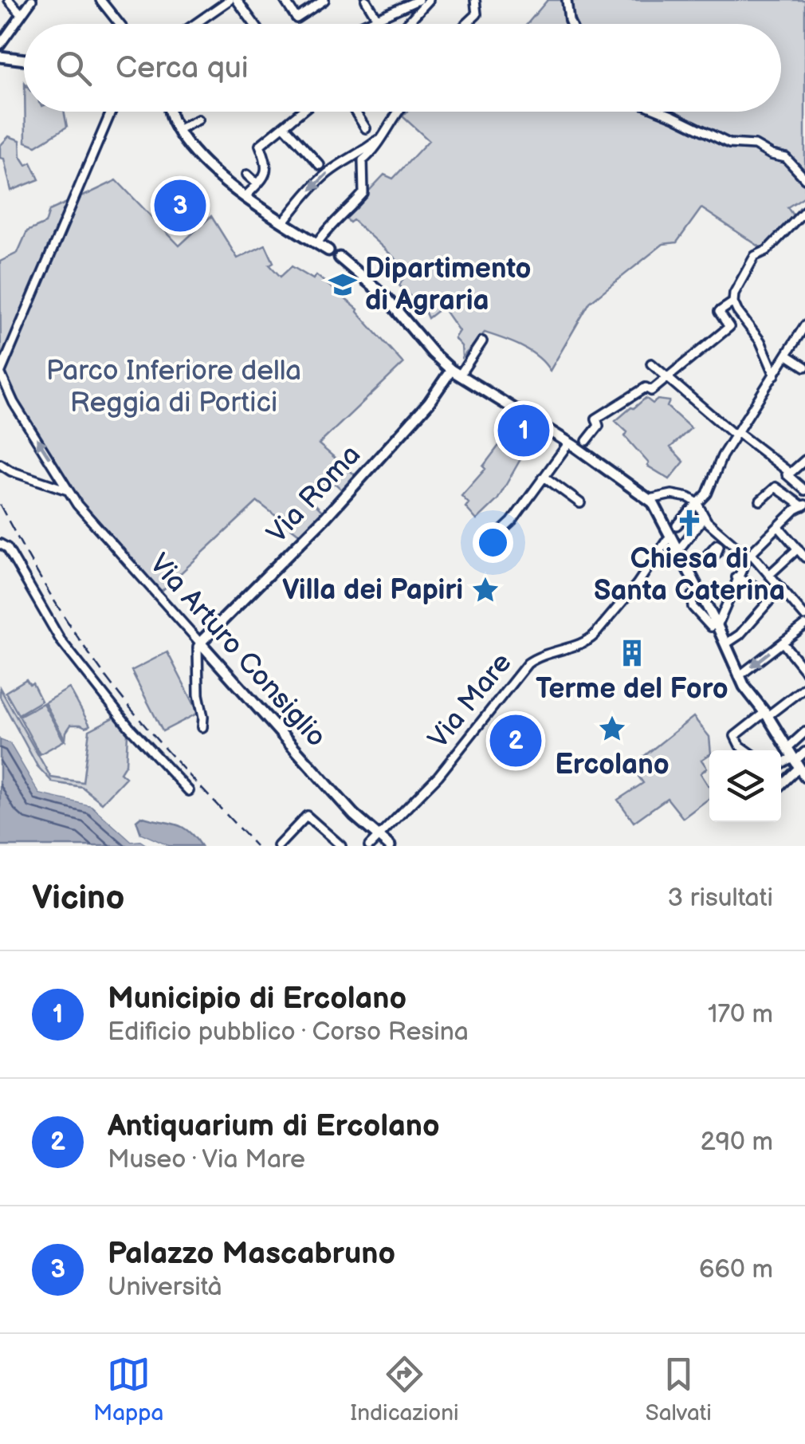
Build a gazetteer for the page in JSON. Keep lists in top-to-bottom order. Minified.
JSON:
{"streets":{"main road":["Via Roma","Via Arturo Consiglio"],"street":["Via Mare"]},"crossings":[["Via Roma","Via Arturo Consiglio"],["Via Arturo Consiglio","Via Mare"]],"parks":["Parco Inferiore della Reggia di Portici"],"places":{"school or university":["Dipartimento di Agraria"],"church":["Chiesa di Santa Caterina"],"place":["Villa dei Papiri","Ercolano"],"building":["Terme del Foro"]},"page":{"search":"Cerca qui","pins":["3","1","2"],"heading":["Vicino","3 risultati"],"list":[{"mark":"1","name":"Municipio di Ercolano","note":"Edificio pubblico · Corso Resina","value":"170 m"},{"mark":"2","name":"Antiquarium di Ercolano","note":"Museo · Via Mare","value":"290 m"},{"mark":"3","name":"Palazzo Mascabruno","note":"Università","value":"660 m"}],"nav":["Mappa","Indicazioni","Salvati"]}}
